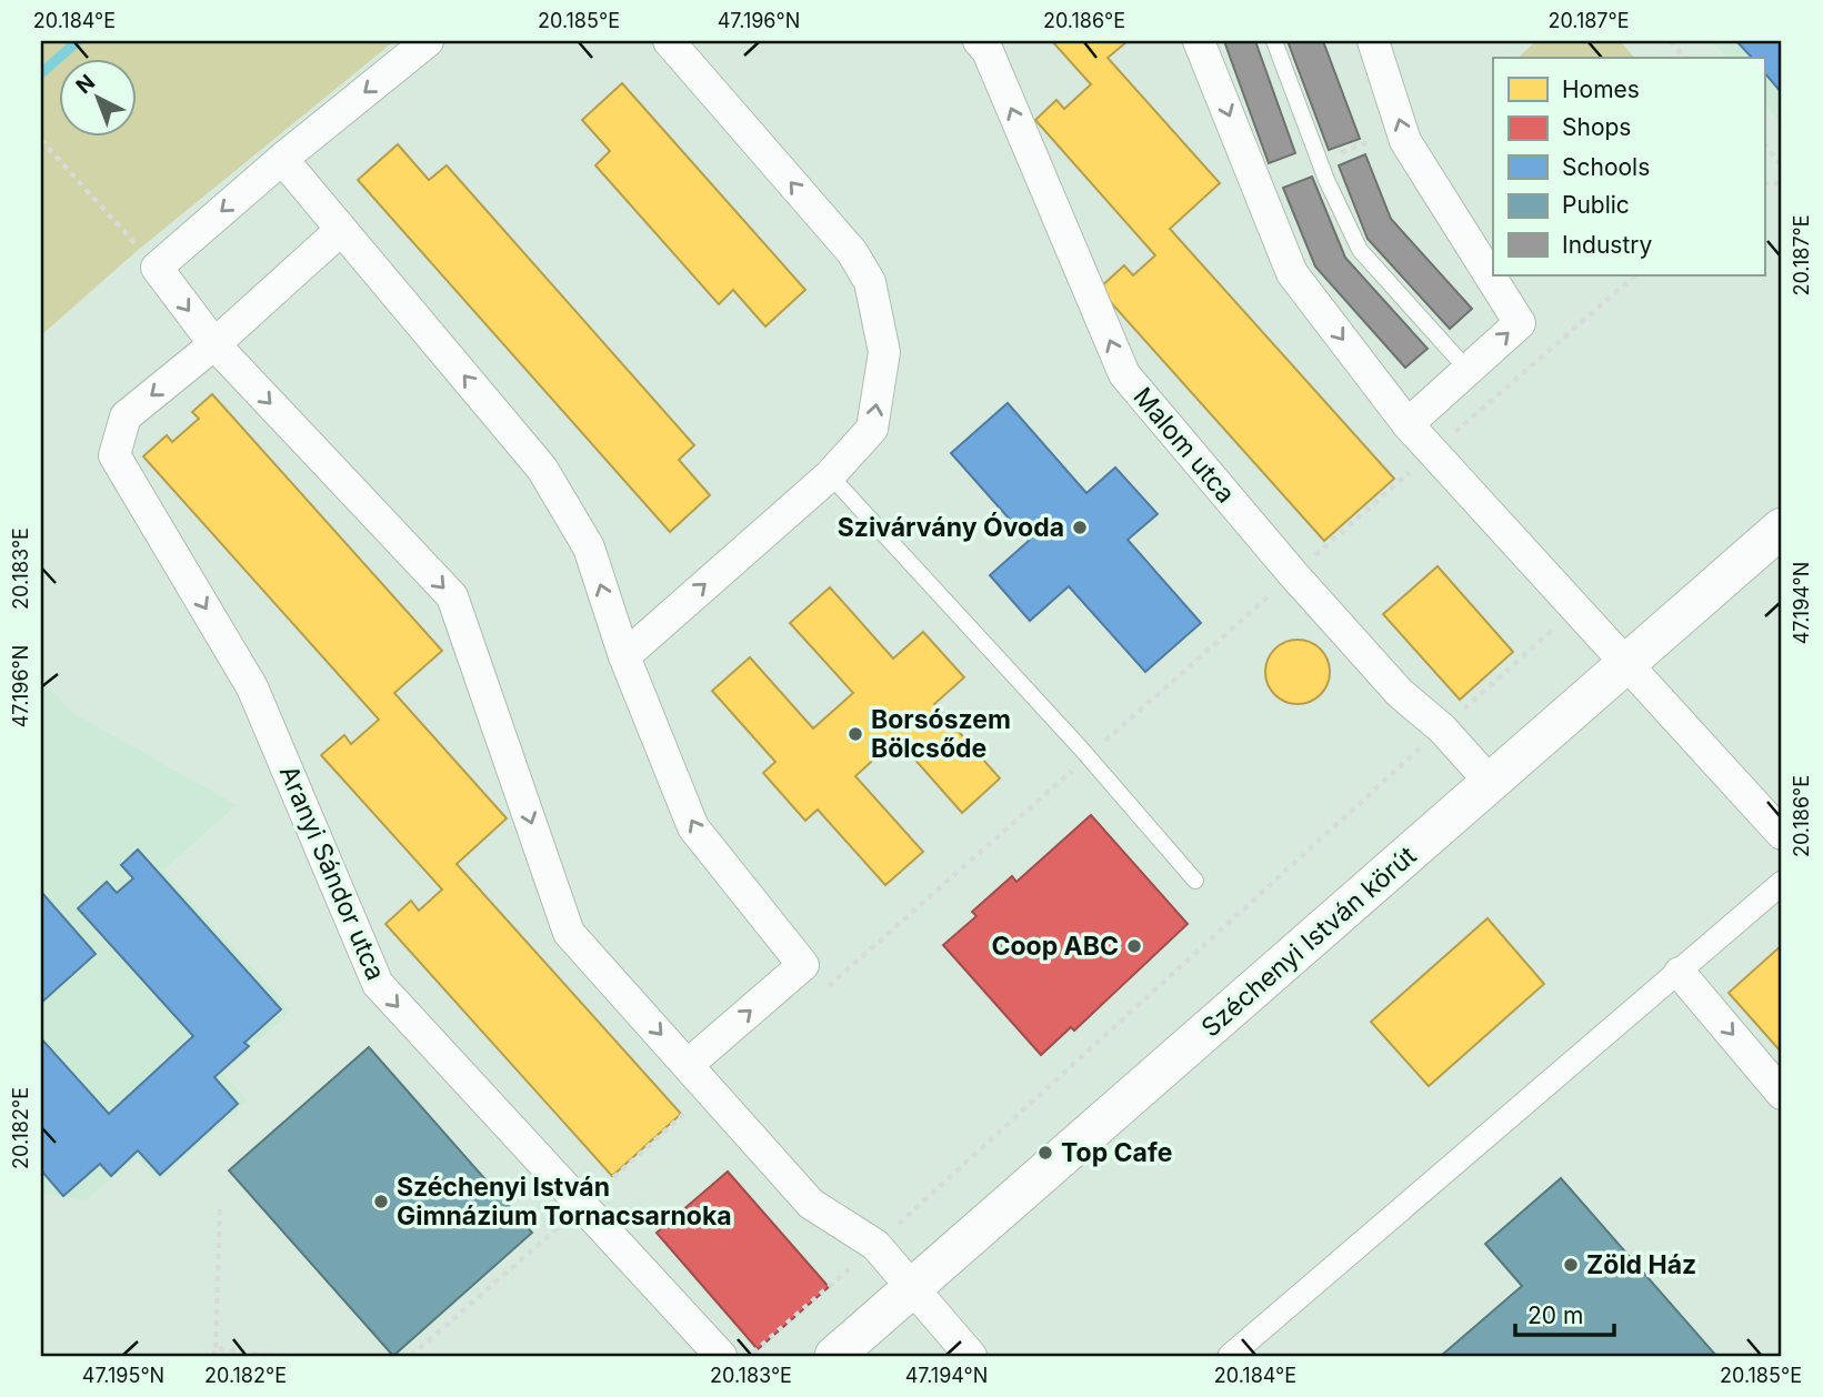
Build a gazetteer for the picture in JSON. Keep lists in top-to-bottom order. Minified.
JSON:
{"streets":{"street":["Malom utca","Aranyi Sándor utca","Széchenyi István körút"]},"crossings":[["Malom utca","Széchenyi István körút"]],"places":["Szivárvány Óvoda","Borsószem Bölcsőde","Coop ABC","Top Cafe","Széchenyi István Gimnázium Tornacsarnoka","Zöld Ház"],"legend":["Homes","Shops","Schools","Public","Industry"],"scale_bar":"20 m","north":"top left","coordinates":["20.184°E","20.185°E","47.196°N","20.186°E","20.187°E","20.183°E","47.194°N","20.182°E","47.195°N"]}
